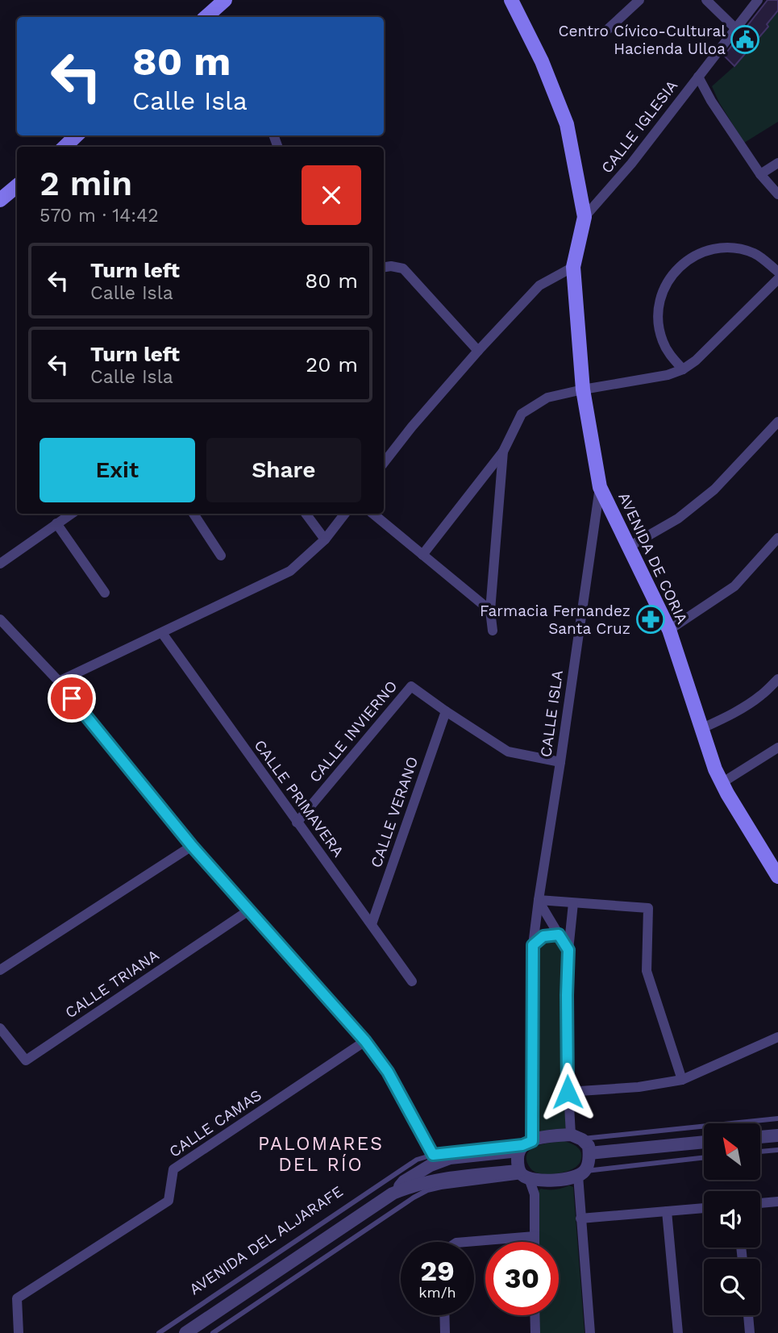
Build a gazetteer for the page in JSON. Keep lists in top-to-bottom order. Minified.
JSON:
{"streets":{"main road":["AVENIDA DE CORIA"],"street":["CALLE IGLESIA","CALLE ISLA","CALLE INVIERNO","CALLE PRIMAVERA","CALLE VERANO","CALLE TRIANA","CALLE CAMAS","AVENIDA DEL ALJARAFE"]},"crossings":[["CALLE IGLESIA","AVENIDA DE CORIA"],["AVENIDA DE CORIA","CALLE ISLA"],["CALLE ISLA","AVENIDA DEL ALJARAFE"],["CALLE INVIERNO","CALLE PRIMAVERA"],["CALLE INVIERNO","CALLE VERANO"],["CALLE PRIMAVERA","CALLE VERANO"]],"districts":["PALOMARES DEL RÍO"],"places":{"public building":["Centro Cívico-Cultural Hacienda Ulloa"],"pharmacy":["Farmacia Fernandez Santa Cruz"]},"north":"top left","page":{"turn":["80 m","Calle Isla"],"heading":["2 min","570 m · 14:42"],"list":[{"name":"Turn left","note":"Calle Isla","value":"80 m"},{"name":"Turn left","note":"Calle Isla","value":"20 m"}],"buttons":["Exit","Share"],"speed":"29 km/h","limit":"30"}}
